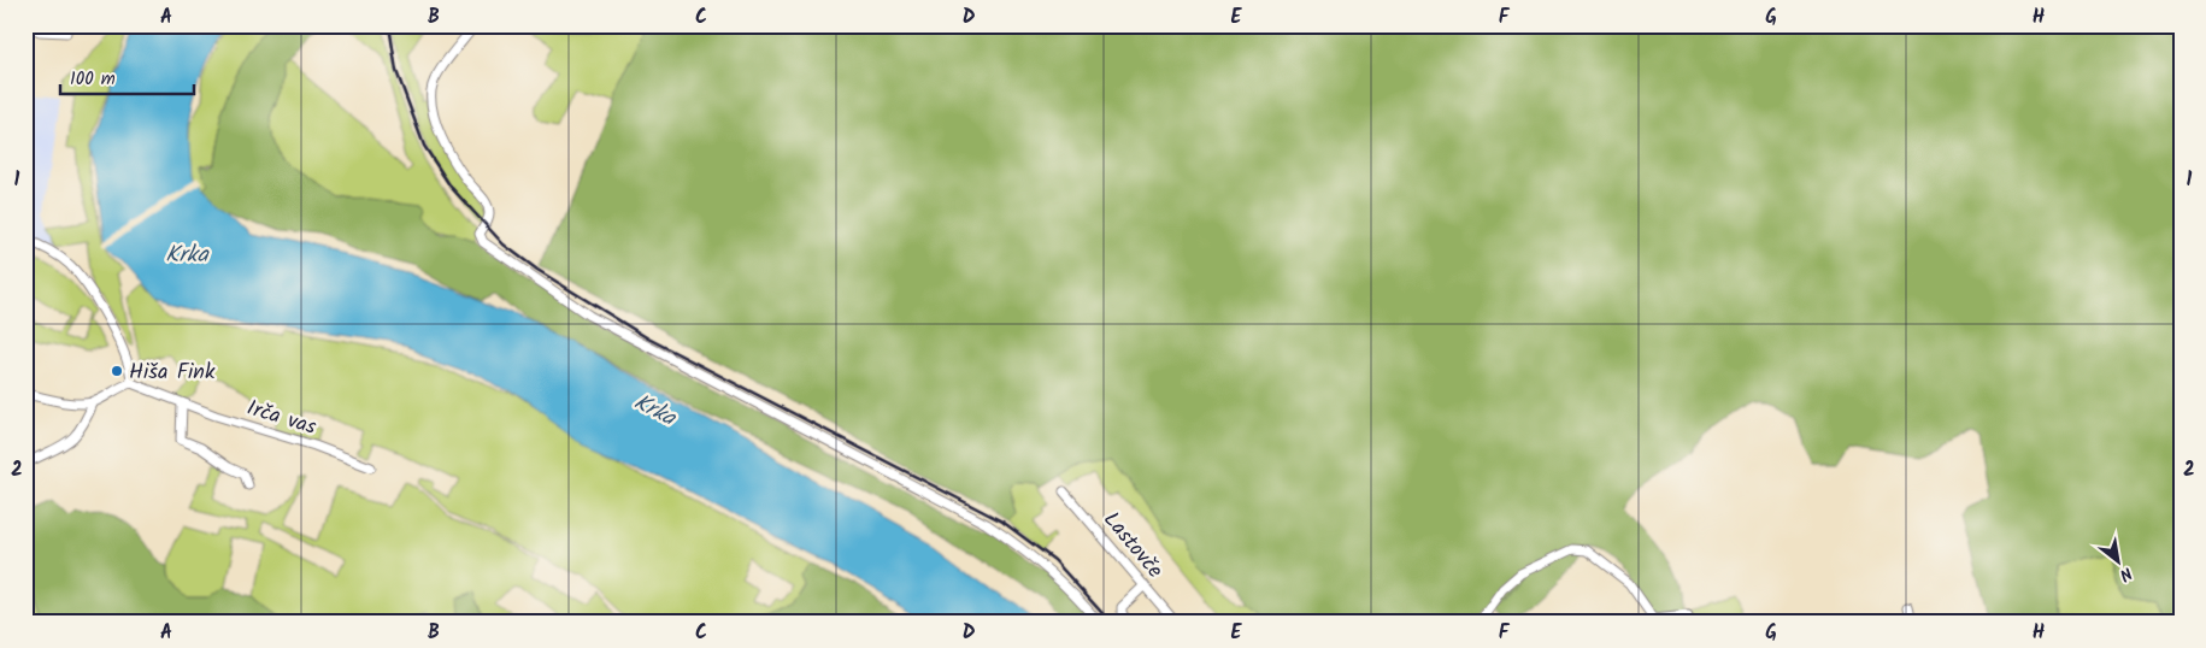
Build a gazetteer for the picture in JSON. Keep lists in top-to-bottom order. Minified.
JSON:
{"streets":{"street":["Irča vas","Lastovče"]},"water":["Krka"],"places":["Hiša Fink"],"scale_bar":"100 m","north":"bottom right","grid":{"columns":["A","B","C","D","E","F","G","H"],"rows":["1","2"]}}
